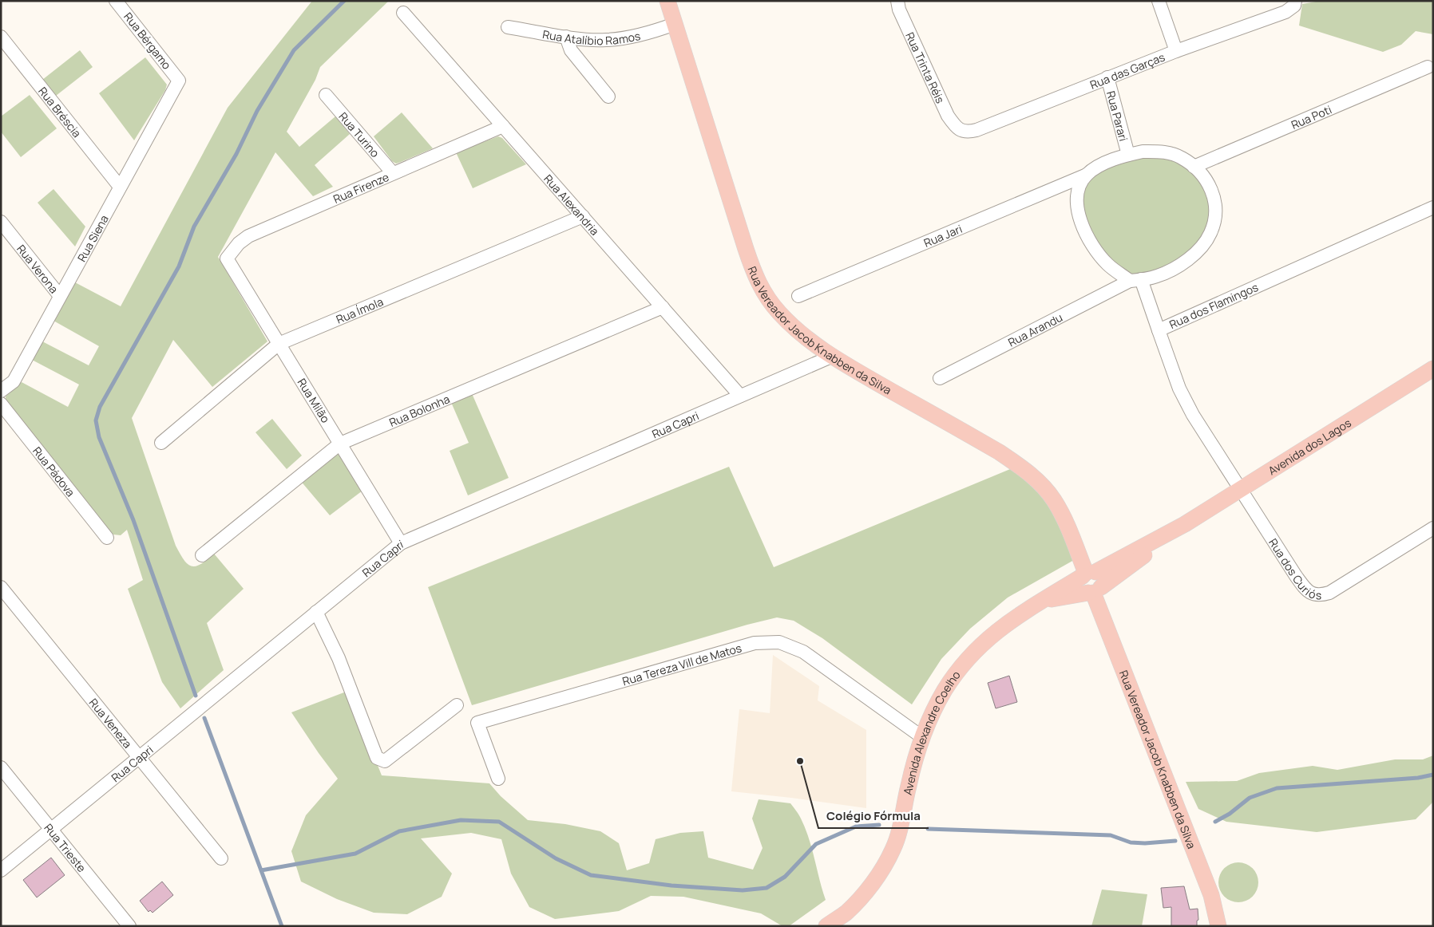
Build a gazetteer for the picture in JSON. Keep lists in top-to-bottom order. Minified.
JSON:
{"streets":{"main road":["Rua Vereador Jacob Knabben da Silva","Avenida dos Lagos","Avenida Alexandre Coelho"],"street":["Rua Atalíbio Ramos","Rua Bérgamo","Rua Trinta Réis","Rua das Garças","Rua Bréscia","Rua Parari","Rua Poti","Rua Turino","Rua Firenze","Rua Alexandria","Rua Jari","Rua Siena","Rua Verona","Rua dos Flamingos","Rua Ímola","Rua Arandu","Rua Milão","Rua Bolonha","Rua Capri","Rua Pádova","Rua dos Curiós","Rua Tereza Vill de Matos","Rua Veneza","Rua Trieste"]},"crossings":[["Rua Atalíbio Ramos","Rua Vereador Jacob Knabben da Silva"],["Rua Bérgamo","Rua Siena"],["Rua Trinta Réis","Rua das Garças"],["Rua das Garças","Rua Parari"],["Rua Bréscia","Rua Siena"],["Rua Parari","Rua Poti"],["Rua Parari","Rua Jari"],["Rua Parari","Rua Arandu"],["Rua Poti","Rua Jari"],["Rua Poti","Rua Arandu"],["Rua Turino","Rua Firenze"],["Rua Firenze","Rua Alexandria"],["Rua Firenze","Rua Milão"],["Rua Alexandria","Rua Ímola"],["Rua Alexandria","Rua Bolonha"],["Rua Alexandria","Rua Capri"],["Rua Jari","Rua Arandu"],["Rua Siena","Rua Verona"],["Rua dos Flamingos","Avenida dos Lagos"],["Rua dos Flamingos","Rua dos Curiós"],["Rua Ímola","Rua Milão"],["Rua Vereador Jacob Knabben da Silva","Rua Capri"],["Rua Vereador Jacob Knabben da Silva","Avenida dos Lagos"],["Rua Vereador Jacob Knabben da Silva","Avenida Alexandre Coelho"],["Rua Milão","Rua Bolonha"],["Rua Milão","Rua Capri"],["Rua Capri","Rua Veneza"],["Rua Capri","Rua Trieste"],["Avenida dos Lagos","Rua dos Curiós"],["Avenida dos Lagos","Avenida Alexandre Coelho"],["Rua Tereza Vill de Matos","Avenida Alexandre Coelho"]],"places":["Colégio Fórmula"]}
